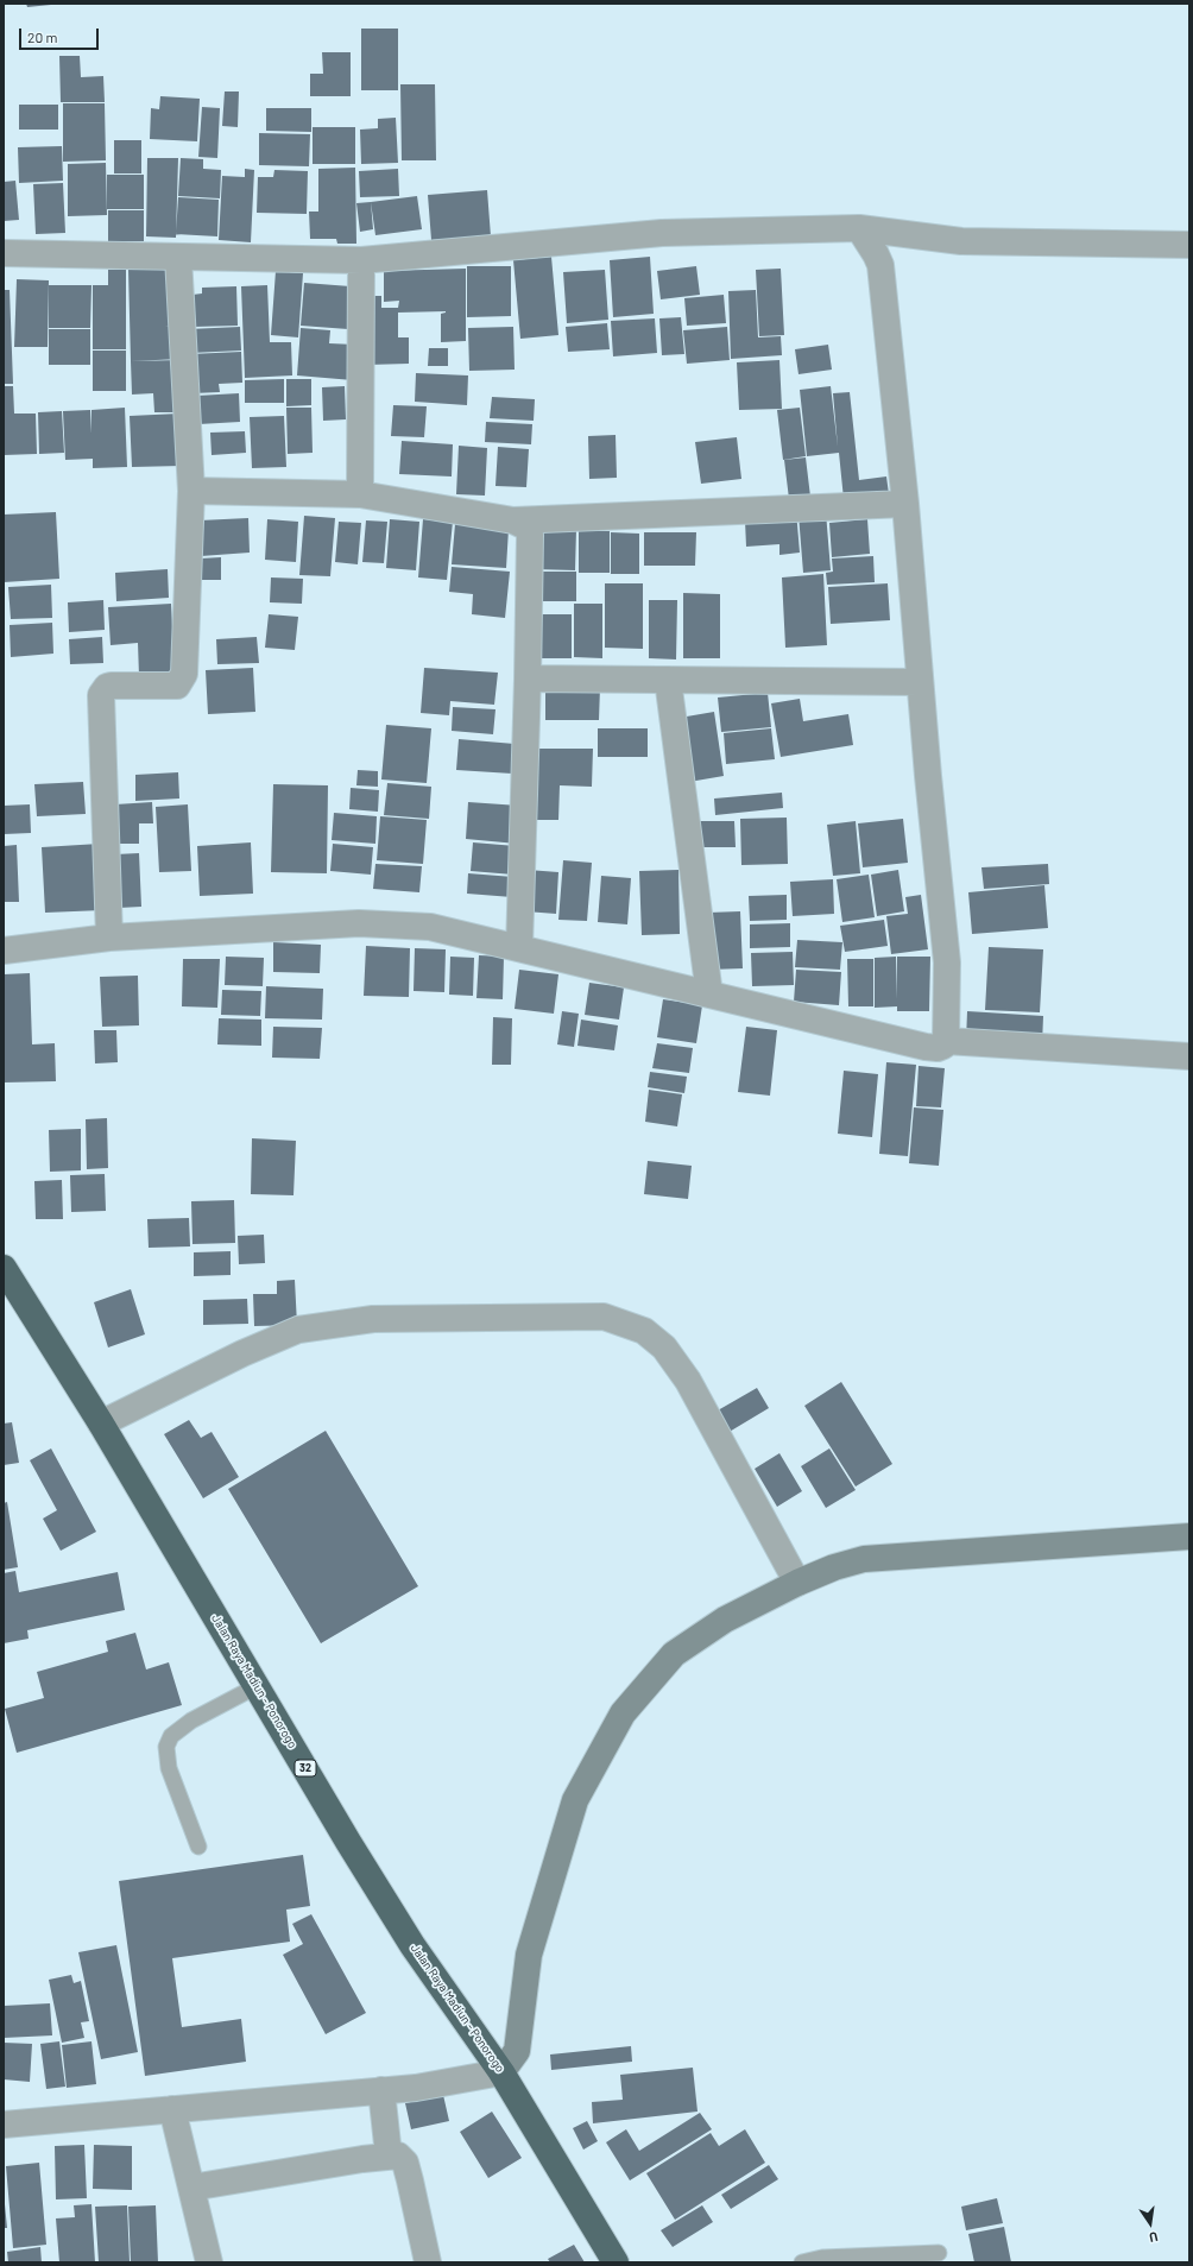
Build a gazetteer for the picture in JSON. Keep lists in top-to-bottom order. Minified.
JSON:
{"streets":{"highway":["Jalan Raya Madiun - Ponorogo","32"]},"scale_bar":"20 m","north":"bottom"}
